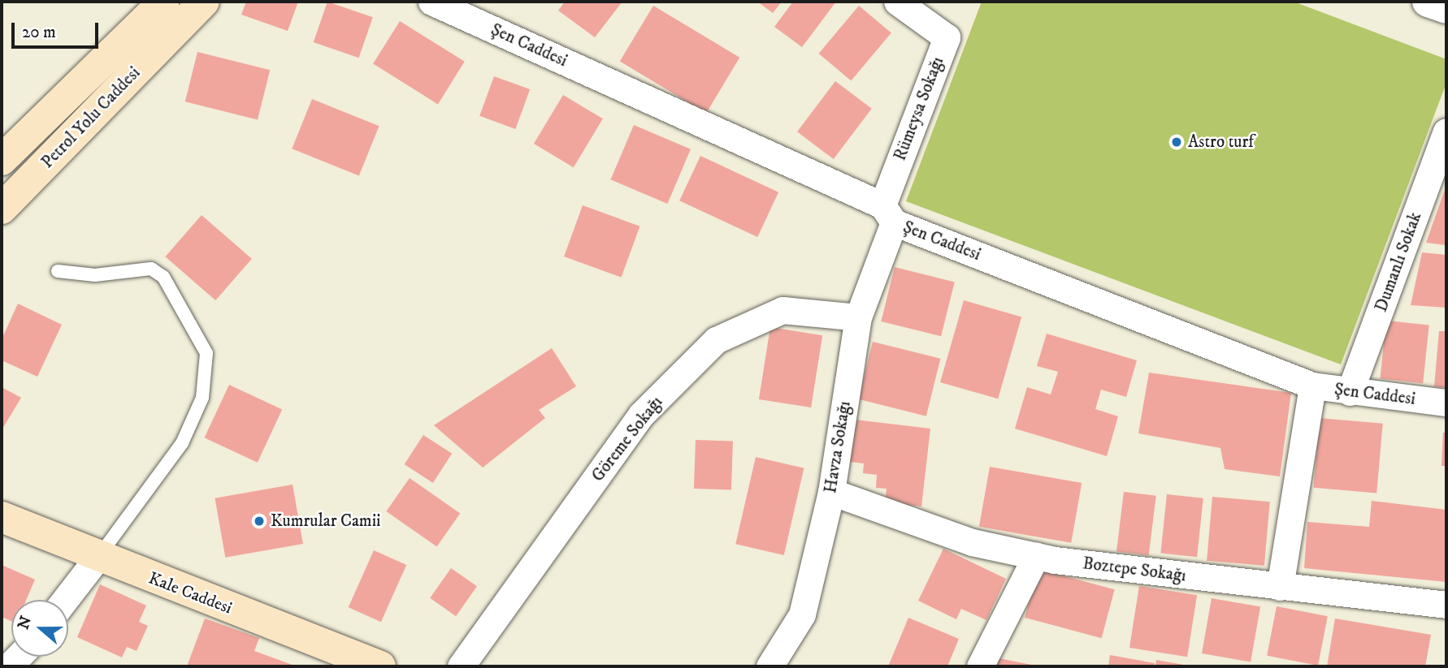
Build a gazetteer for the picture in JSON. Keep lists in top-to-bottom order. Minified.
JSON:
{"streets":{"main road":["Petrol Yolu Caddesi","Kale Caddesi"],"street":["Şen Caddesi","Rümeysa Sokağı","Dumanlı Sokak","Göreme Sokağı","Havza Sokağı","Boztepe Sokağı"]},"crossings":[["Şen Caddesi","Rümeysa Sokağı"],["Şen Caddesi","Dumanlı Sokak"],["Şen Caddesi","Havza Sokağı"],["Rümeysa Sokağı","Havza Sokağı"],["Göreme Sokağı","Havza Sokağı"],["Havza Sokağı","Boztepe Sokağı"]],"places":["Astro turf","Kumrular Camii"],"scale_bar":"20 m","north":"left"}
